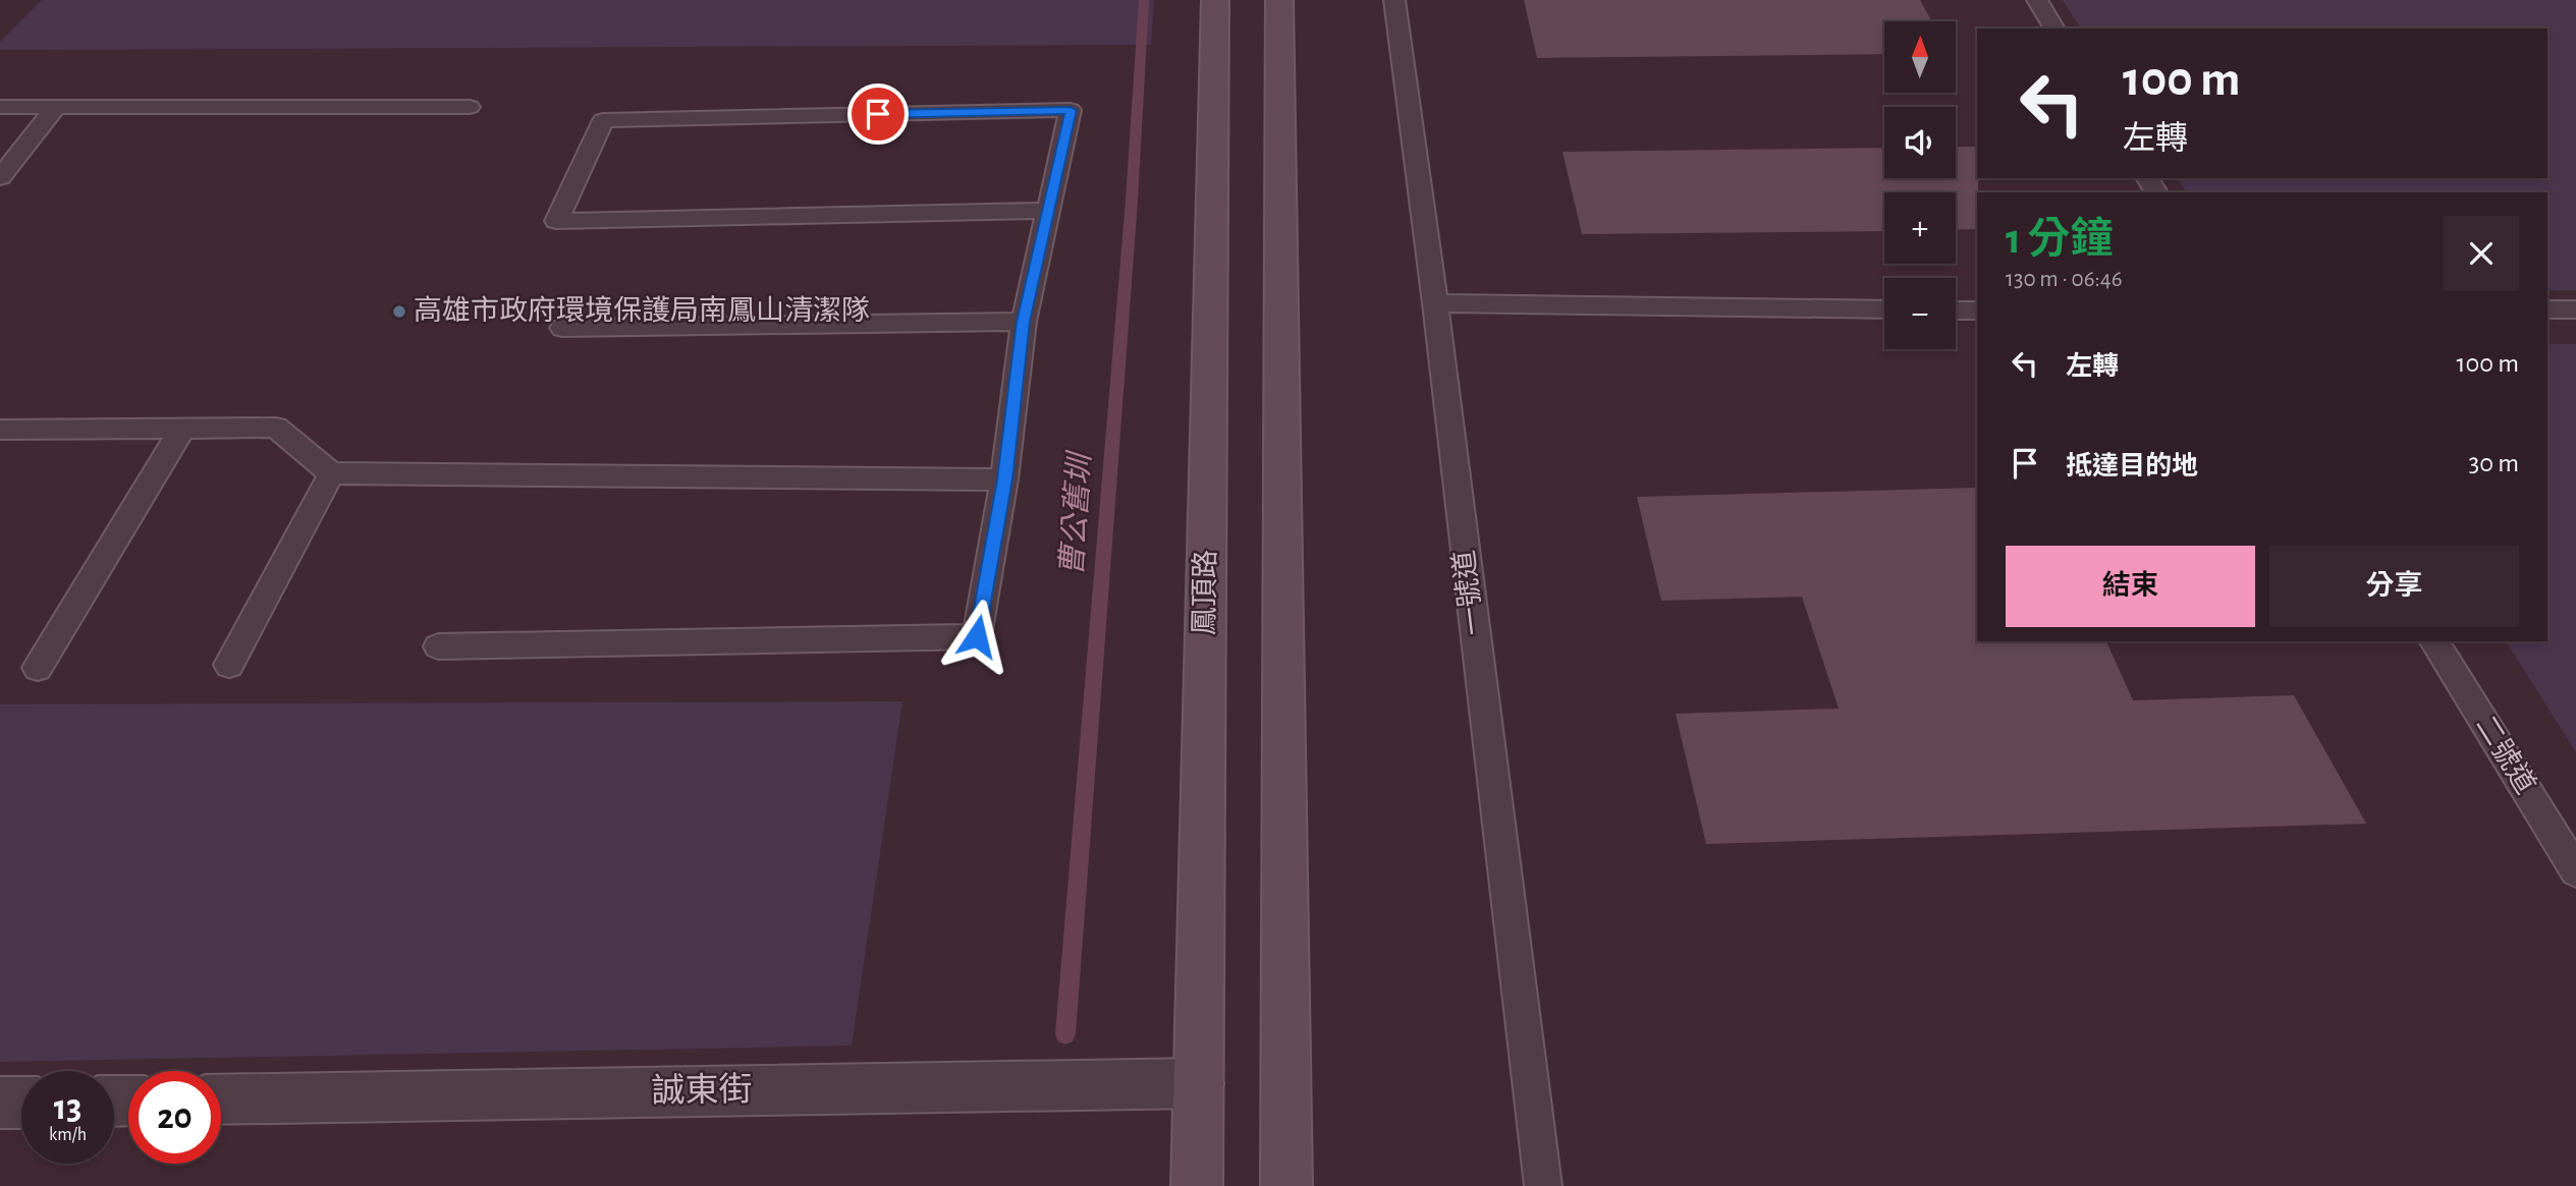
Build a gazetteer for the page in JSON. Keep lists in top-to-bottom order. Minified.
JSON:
{"streets":{"main road":["鳳頂路"],"street":["誠東街"],"lane":["一號道","二號道"]},"crossings":[["鳳頂路","誠東街"]],"water":["曹公舊圳"],"places":["高雄市政府環境保護局南鳳山清潔隊"],"north":"top","page":{"map_buttons":["+","−"],"turn":["100 m","左轉"],"heading":["1 分鐘","130 m · 06:46"],"list":[{"name":"左轉","value":"100 m"},{"name":"抵達目的地","value":"30 m"}],"buttons":["結束","分享"],"speed":"13 km/h","limit":"20"}}
